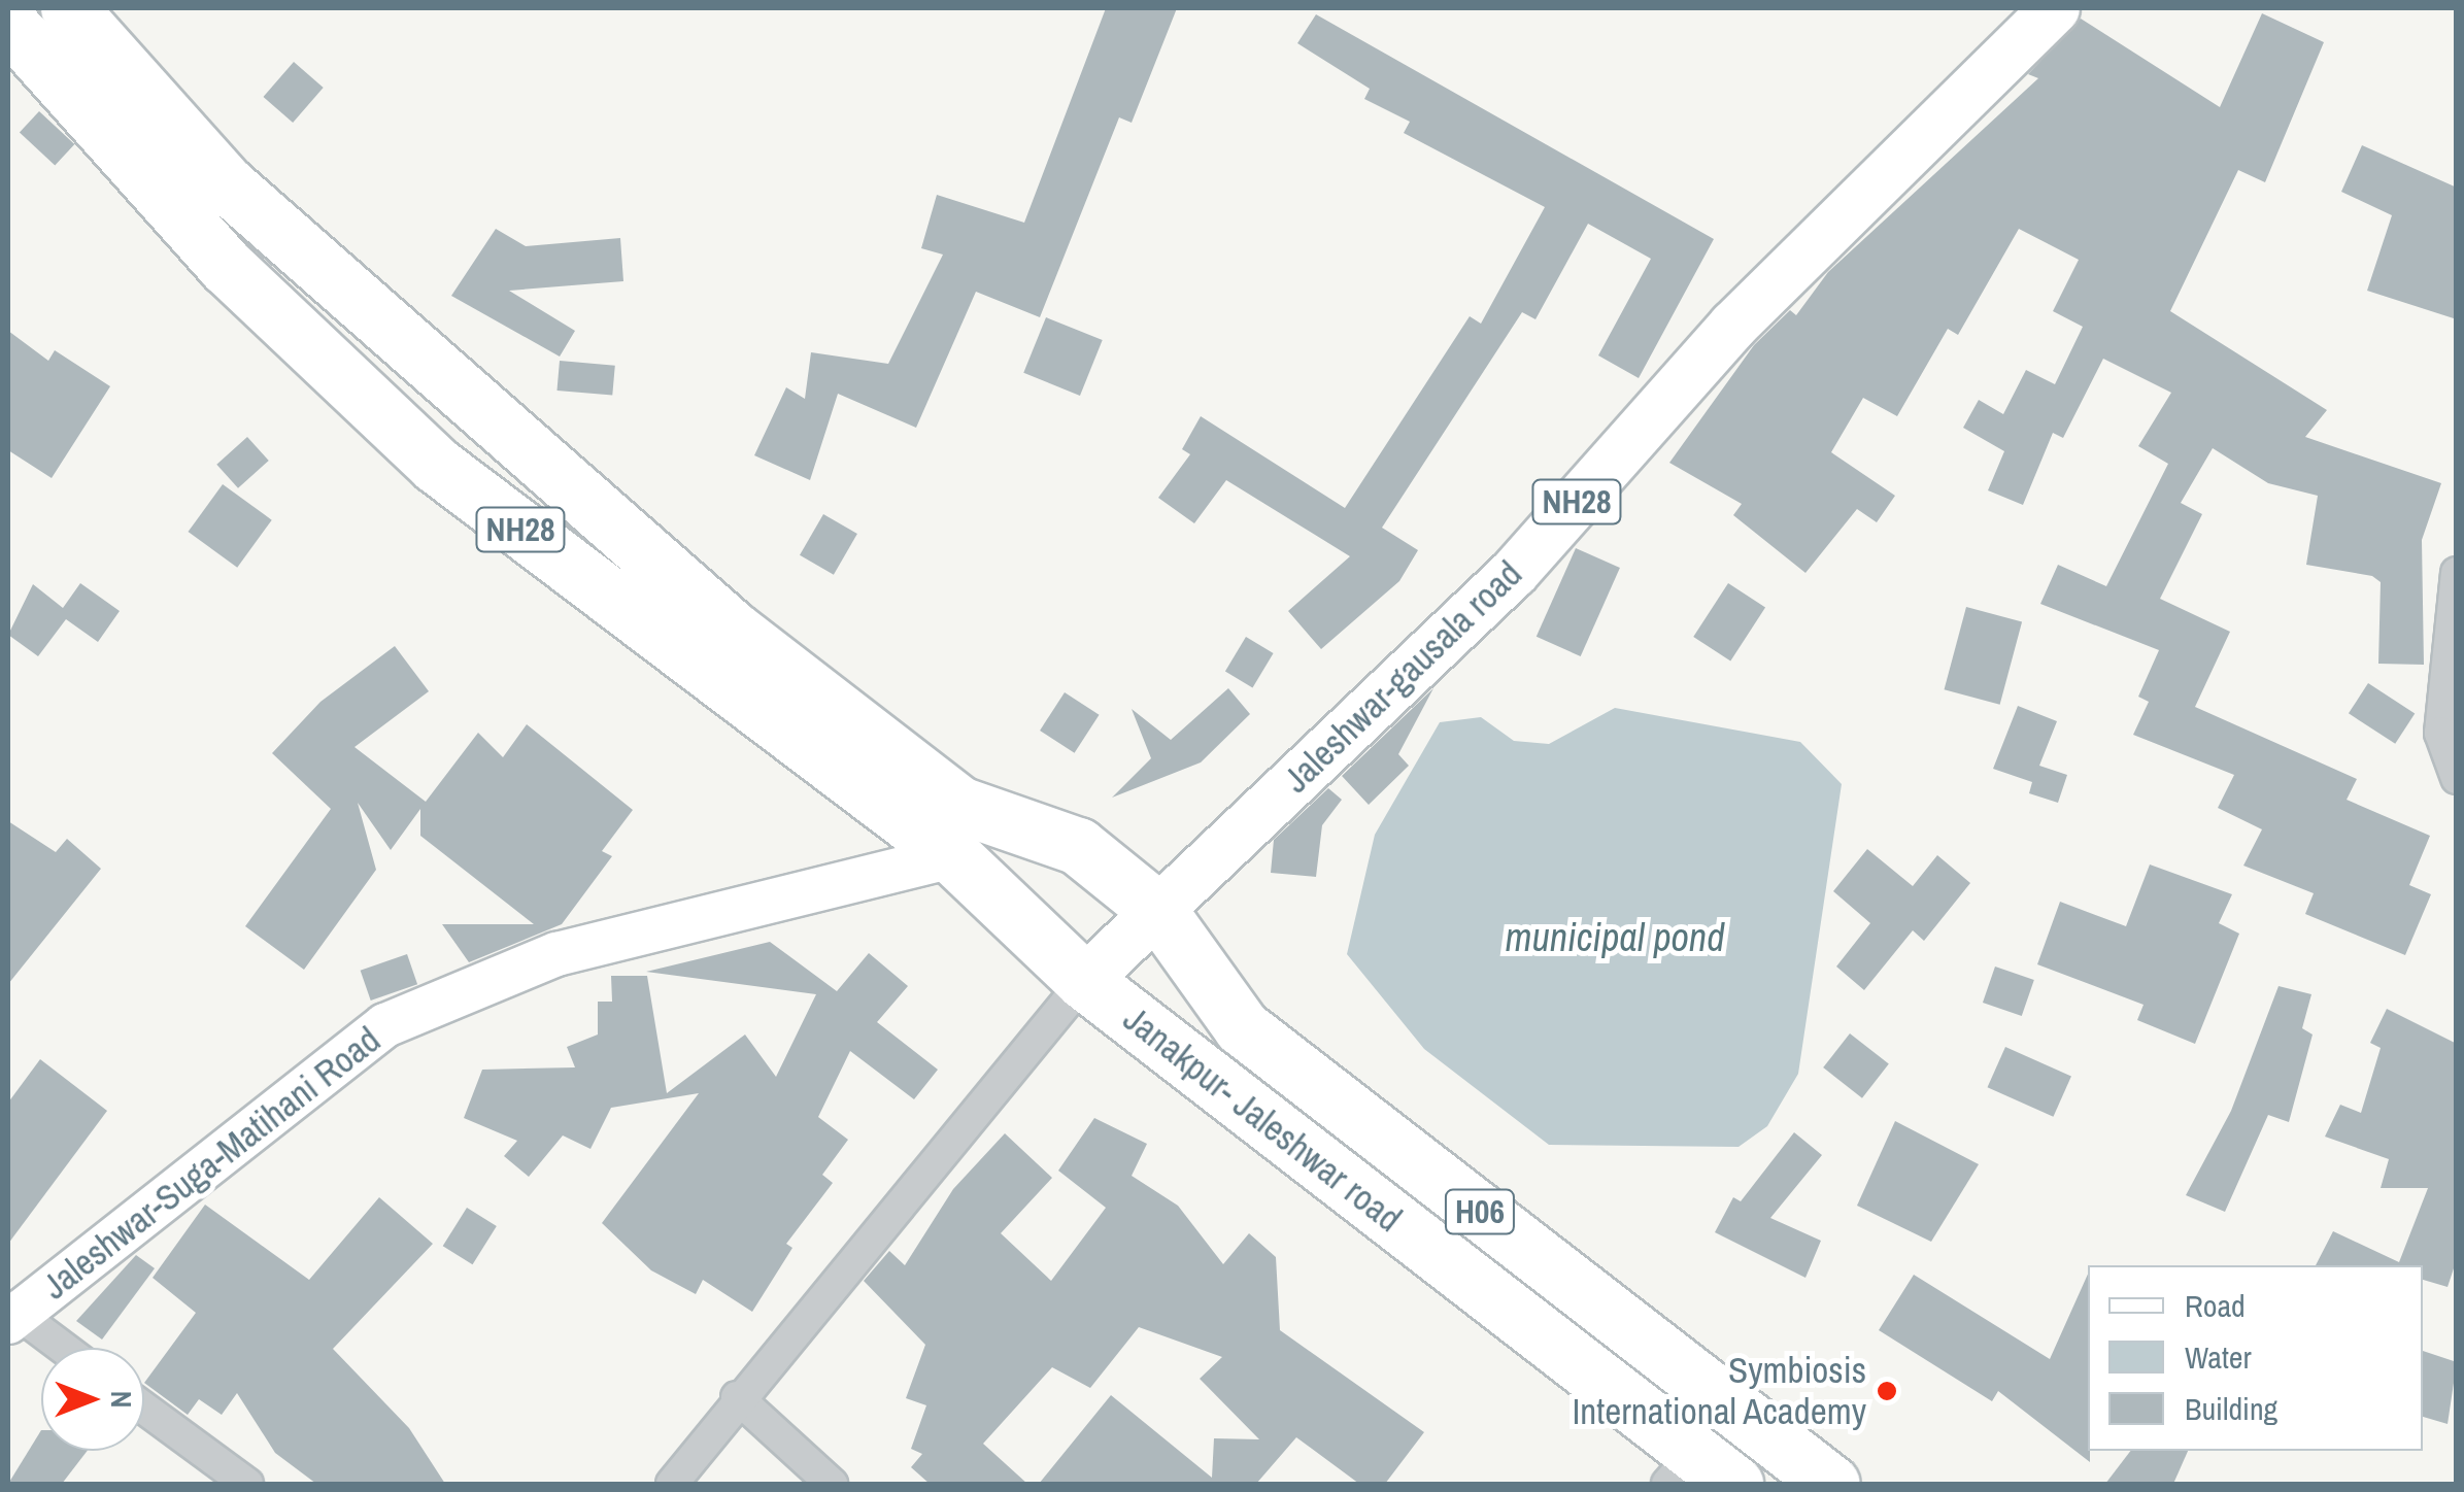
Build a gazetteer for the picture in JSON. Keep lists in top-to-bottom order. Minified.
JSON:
{"streets":{"highway":["NH28","Janakpur- Jaleshwar road","H06"],"main road":["Jaleshwar-gausala road","Jaleshwar-Suga-Matihani Road"]},"crossings":[["NH28","Jaleshwar-gausala road"],["NH28","Janakpur- Jaleshwar road"],["NH28","Jaleshwar-Suga-Matihani Road"],["NH28","H06"],["Jaleshwar-gausala road","Janakpur- Jaleshwar road"],["Jaleshwar-gausala road","H06"]],"water":["municipal pond"],"places":["Symbiosis International Academy"],"legend":["Road","Water","Building"],"north":"right"}
